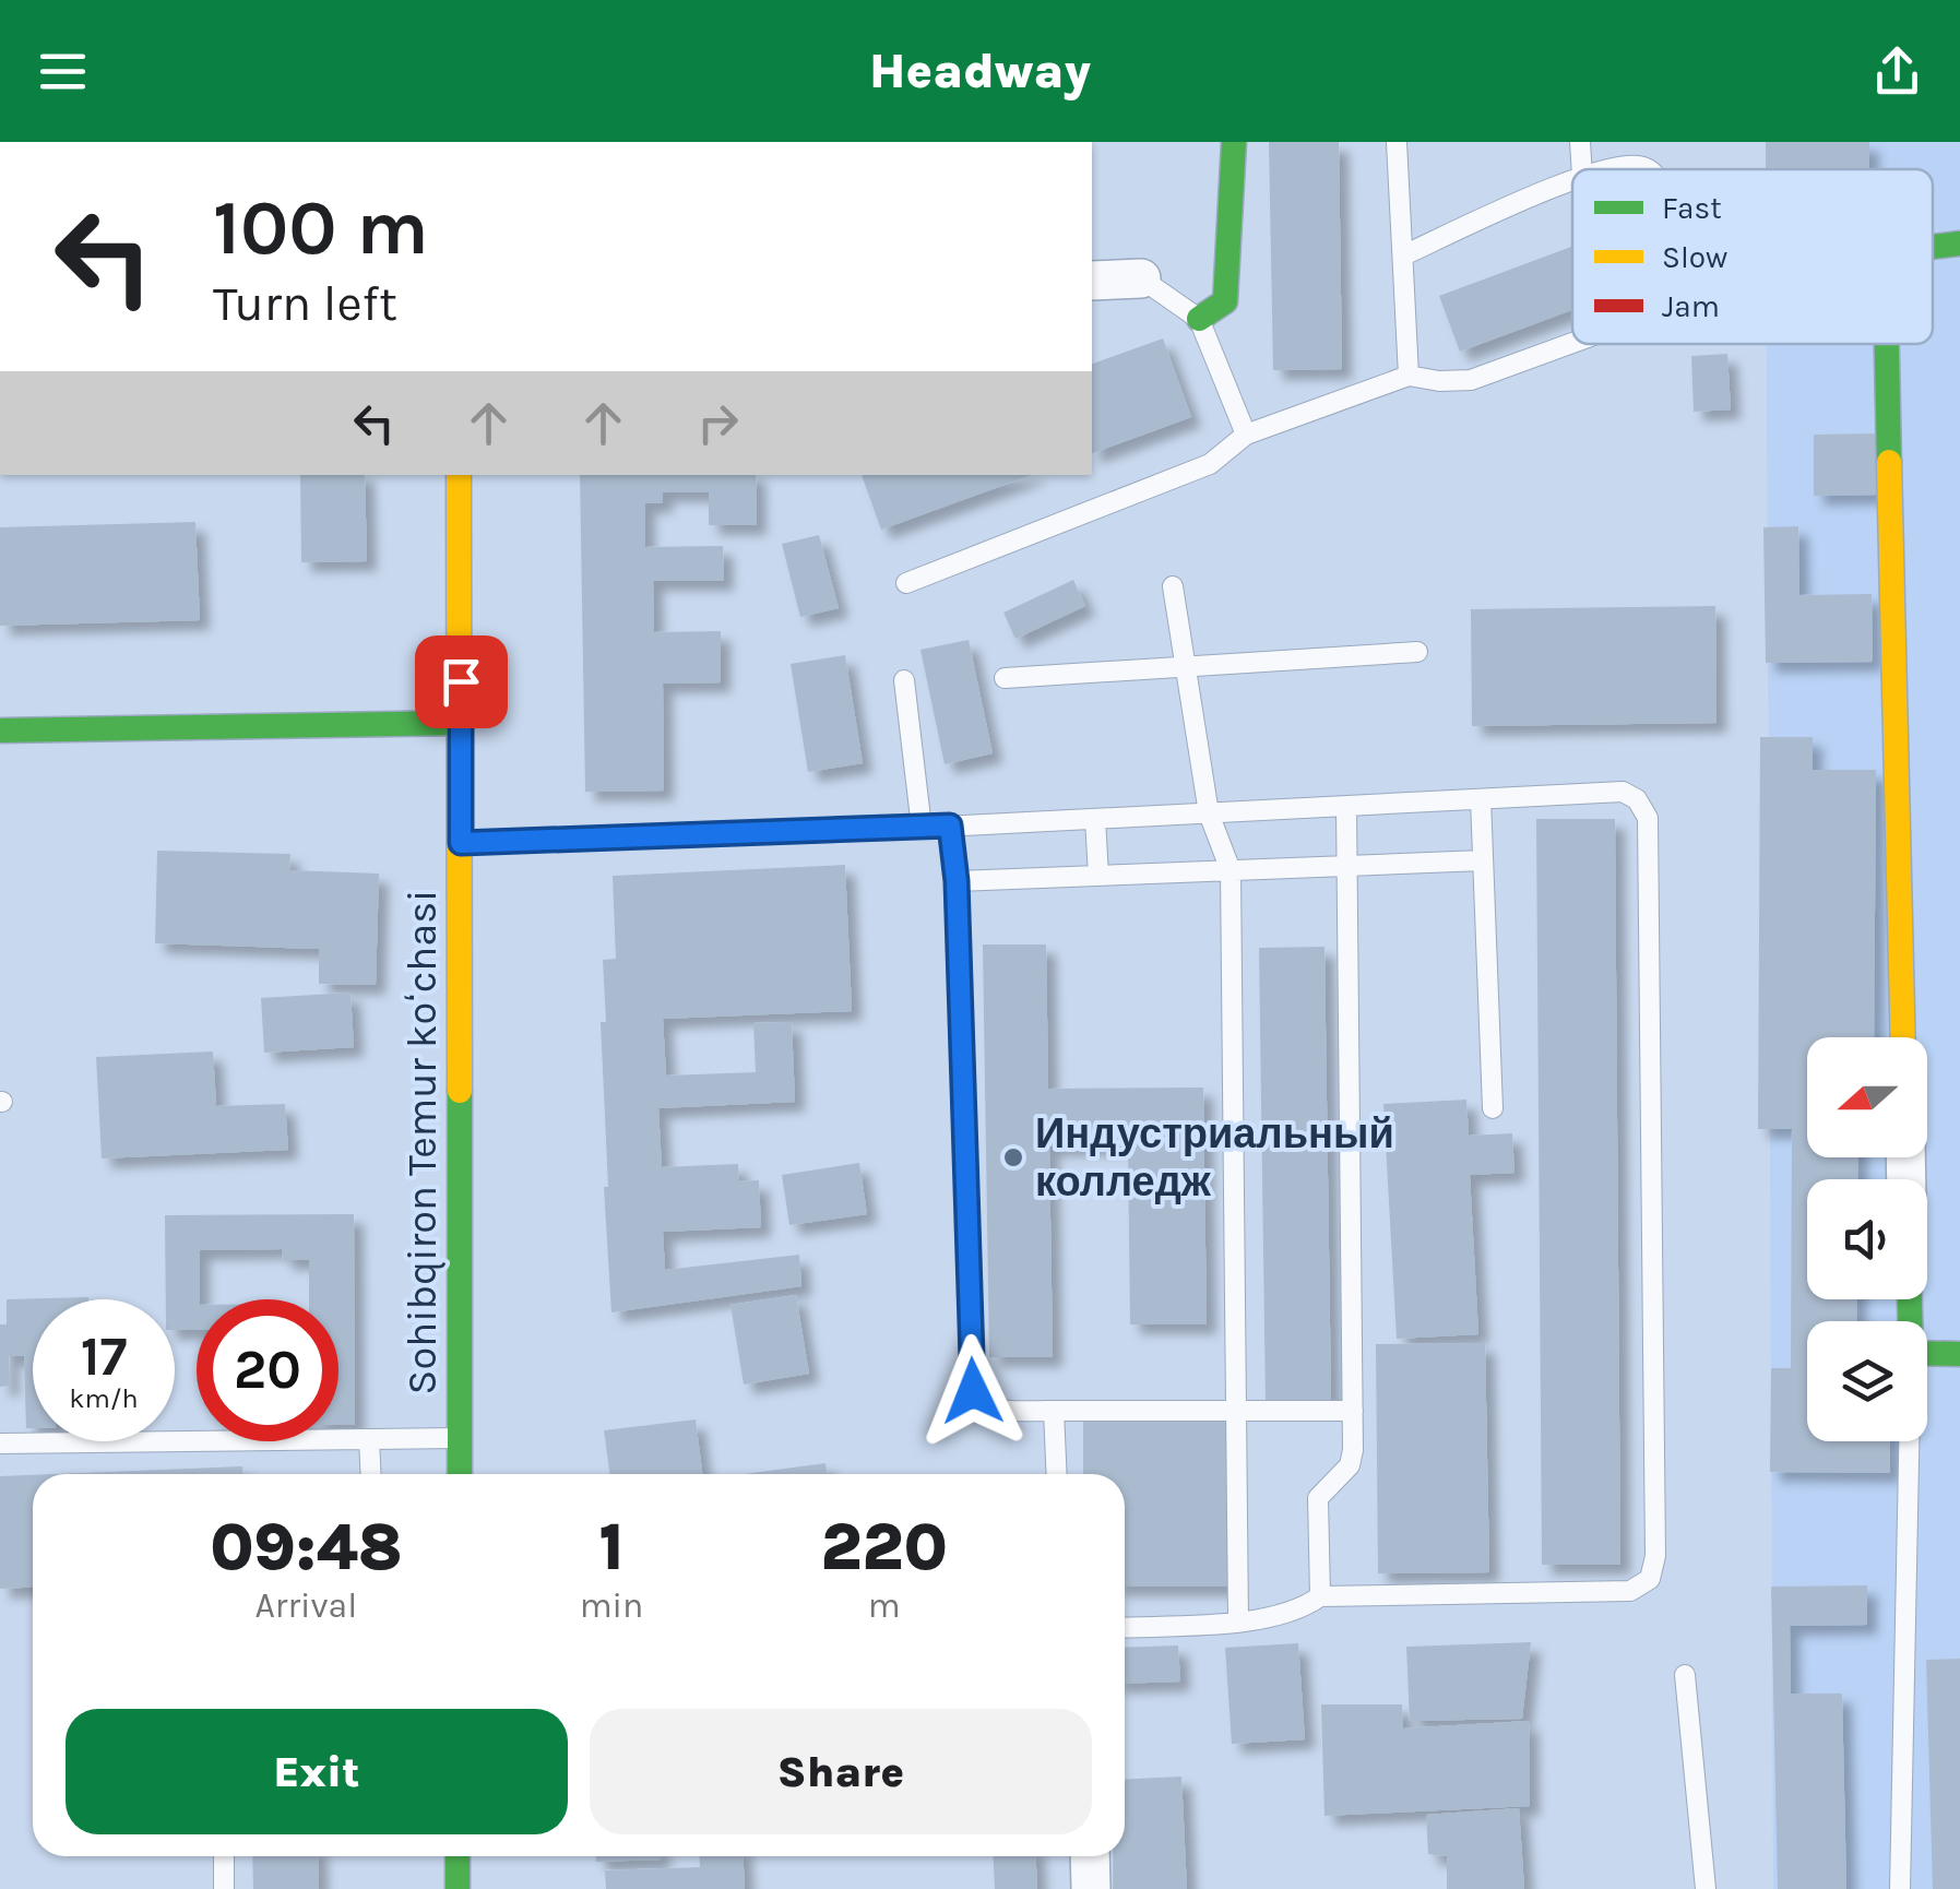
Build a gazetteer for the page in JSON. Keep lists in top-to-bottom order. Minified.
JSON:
{"streets":{"street":["Sohibqiron Temur koʻchasi"]},"places":["Индустриальный колледж"],"legend":["Fast","Slow","Jam"],"north":"left","page":{"header":"Headway","turn":["100 m","Turn left"],"speed":"17 km/h","limit":"20","eta":["09:48","Arrival","1","min","220","m"],"buttons":["Exit","Share"]}}
